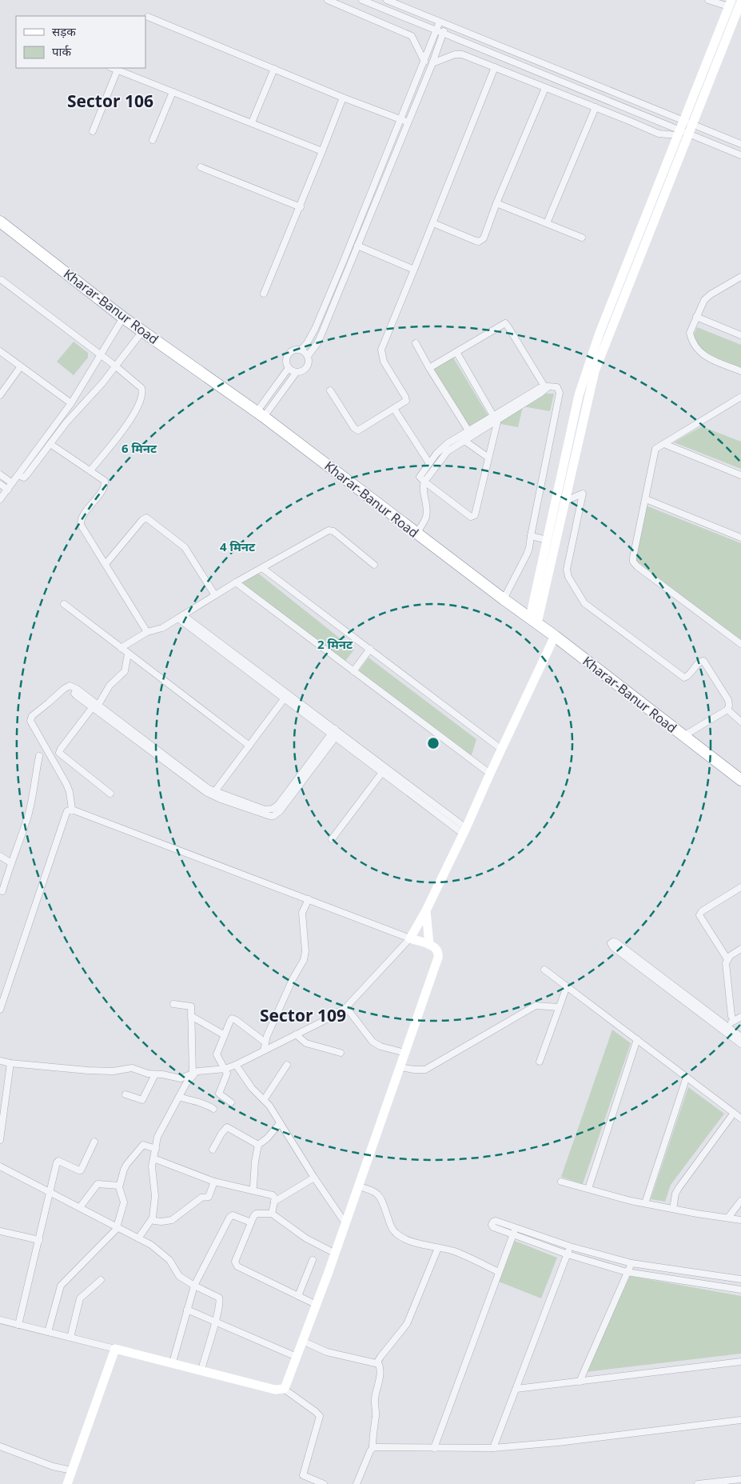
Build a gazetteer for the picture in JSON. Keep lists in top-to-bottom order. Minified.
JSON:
{"streets":{"highway":["Kharar-Banur Road"]},"districts":["Sector 106","Sector 109"],"legend":["सड़क","पार्क"],"rings":["6 मिनट","4 मिनट","2 मिनट"]}
